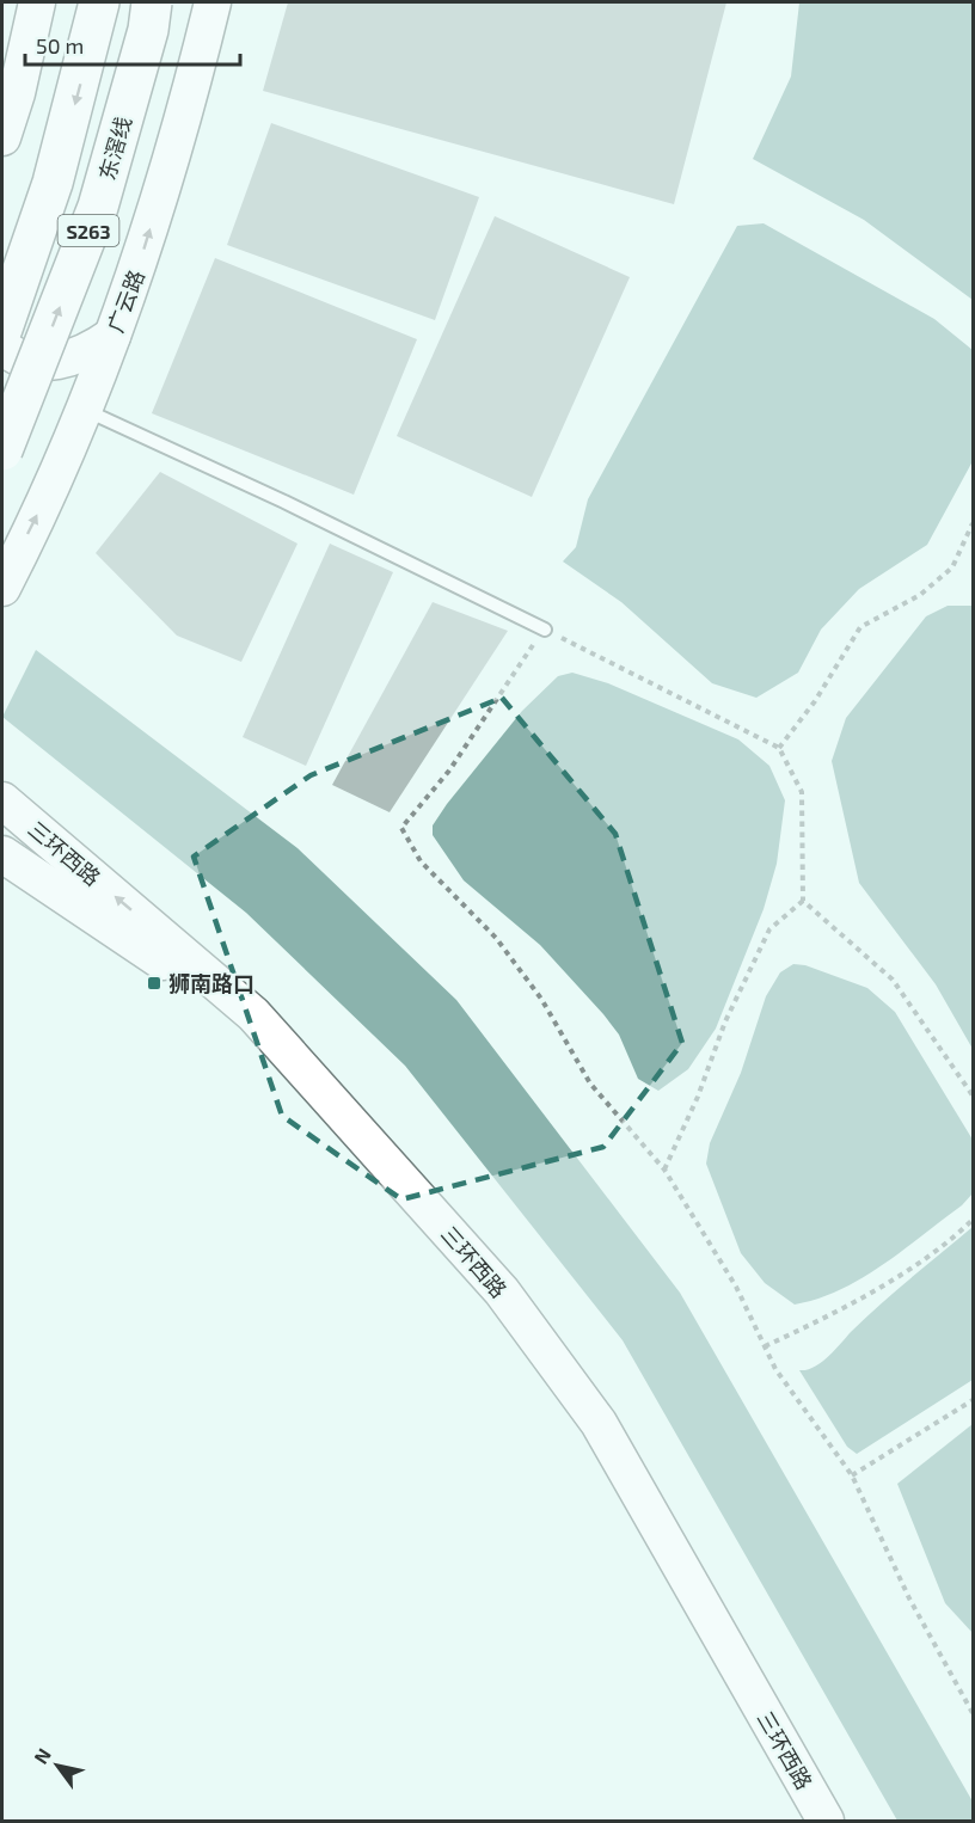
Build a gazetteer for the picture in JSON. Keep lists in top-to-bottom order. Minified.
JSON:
{"streets":{"main road":["东滘线","S263","广云路","三环西路"]},"places":{"transit":["狮南路口"]},"scale_bar":"50 m","north":"top left"}
